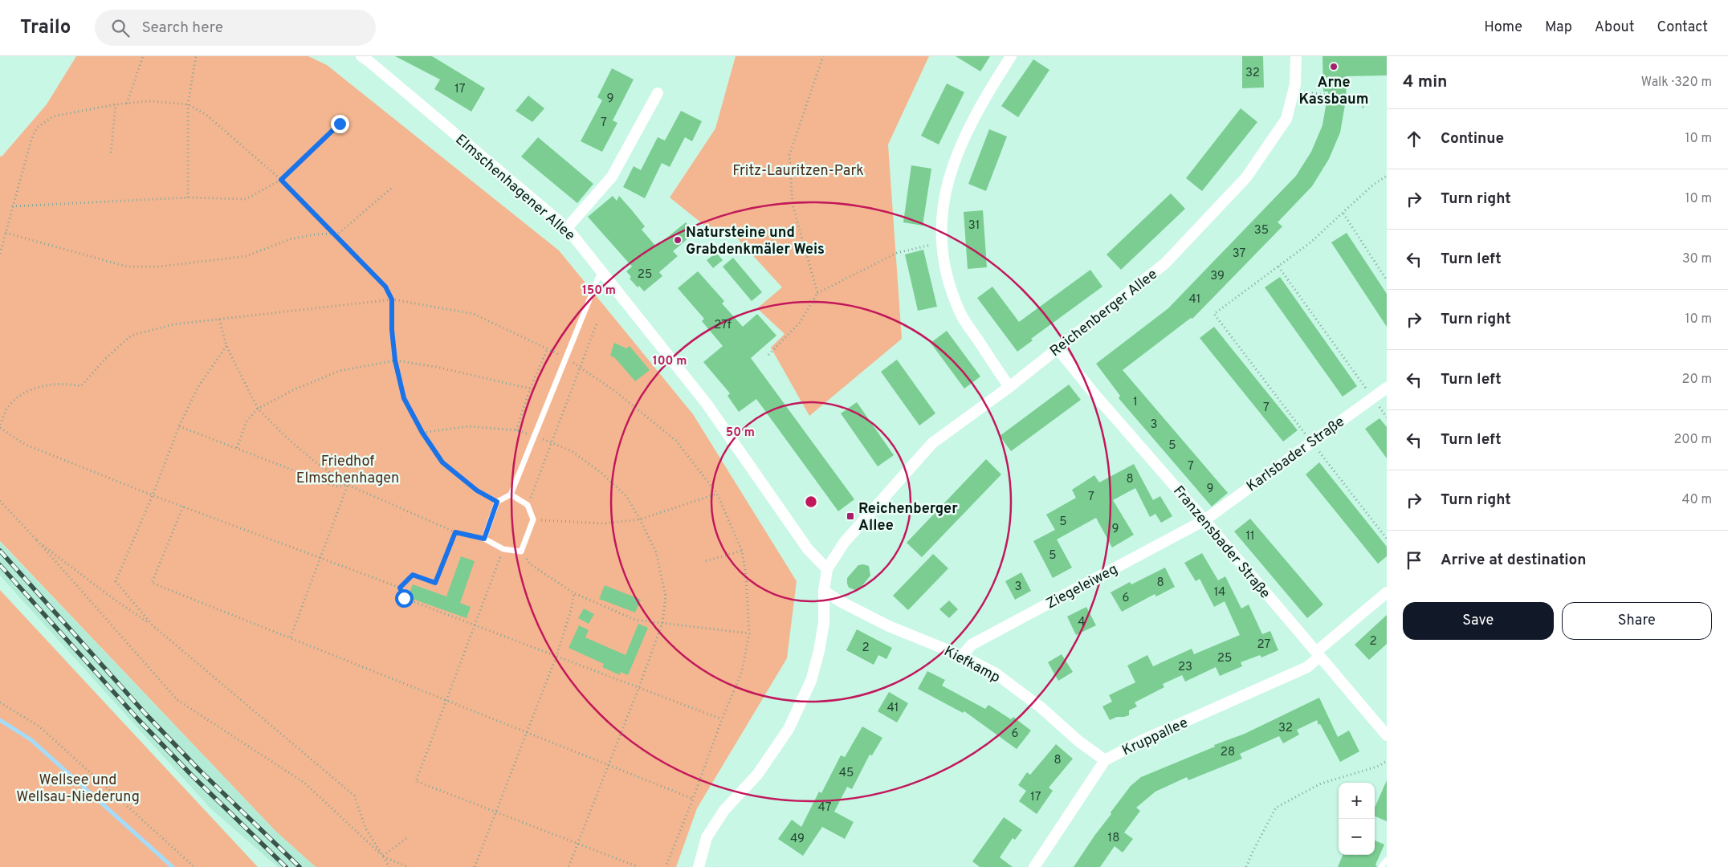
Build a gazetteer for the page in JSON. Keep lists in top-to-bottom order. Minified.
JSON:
{"streets":{"street":["Elmschenhagener Allee","Reichenberger Allee","Karlsbader Straße","Franzensbader Straße","Ziegeleiweg","Kiefkamp","Kruppallee"]},"crossings":[["Elmschenhagener Allee","Reichenberger Allee"],["Reichenberger Allee","Franzensbader Straße"],["Karlsbader Straße","Franzensbader Straße"],["Karlsbader Straße","Ziegeleiweg"],["Franzensbader Straße","Ziegeleiweg"],["Franzensbader Straße","Kruppallee"],["Ziegeleiweg","Kiefkamp"],["Kiefkamp","Kruppallee"]],"parks":["Fritz-Lauritzen-Park","Friedhof Elmschenhagen","Wellsee und Wellsau-Niederung"],"places":{"other":["Arne Kassbaum","Natursteine und Grabdenkmäler Weis"],"transit":["Reichenberger Allee"]},"house_numbers":["32","17","9","7","31","35","37","25","39","41","27f","1","7","3","5","7","8","9","7","5","9","11","5","8","3","14","6","4","2","27","2","25","23","41","32","6","28","8","45","17","47","18","49"],"page":{"header":"Trailo","search":"Search here","nav":["Home","Map","About","Contact"],"heading":["4 min","Walk · 320 m"],"list":[["Continue","10 m"],["Turn right","10 m"],["Turn left","30 m"],["Turn right","10 m"],["Turn left","20 m"],["Turn left","200 m"],["Turn right","40 m"],"Arrive at destination"],"buttons":["Save","Share"],"map_buttons":["+","−"]},"rings":["150 m","100 m","50 m"]}
